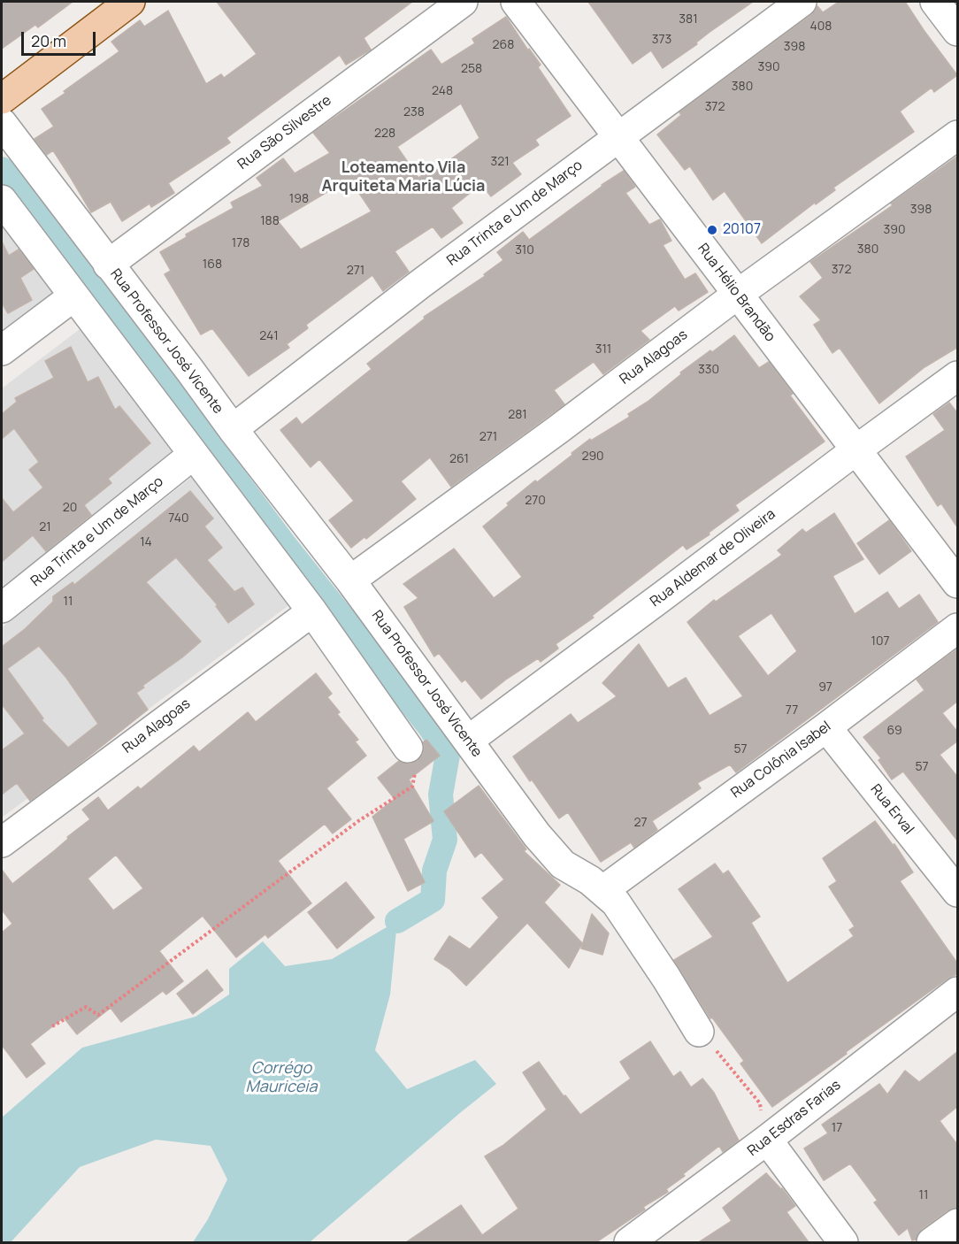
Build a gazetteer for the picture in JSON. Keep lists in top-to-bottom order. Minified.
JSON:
{"streets":{"street":["Rua São Silvestre","Rua Trinta e Um de Março","Rua Hélio Brandão","Rua Professor José Vicente","Rua Alagoas","Rua Aldemar de Oliveira","Rua Colônia Isabel","Rua Erval","Rua Esdras Farias"]},"crossings":[["Rua São Silvestre","Rua Professor José Vicente"],["Rua Trinta e Um de Março","Rua Hélio Brandão"],["Rua Trinta e Um de Março","Rua Professor José Vicente"],["Rua Hélio Brandão","Rua Alagoas"],["Rua Hélio Brandão","Rua Aldemar de Oliveira"],["Rua Professor José Vicente","Rua Alagoas"],["Rua Professor José Vicente","Rua Aldemar de Oliveira"],["Rua Professor José Vicente","Rua Colônia Isabel"],["Rua Colônia Isabel","Rua Erval"]],"districts":["Loteamento Vila Arquiteta Maria Lúcia"],"water":["Corrégo Mauriceia"],"places":["20107"],"house_numbers":["381","408","373","268","398","390","258","380","248","372","238","228","321","198","398","188","390","178","380","310","168","372","271","241","311","330","281","271","290","261","270","20","740","21","14","11","107","97","77","69","57","57","27","17","11"],"scale_bar":"20 m"}
